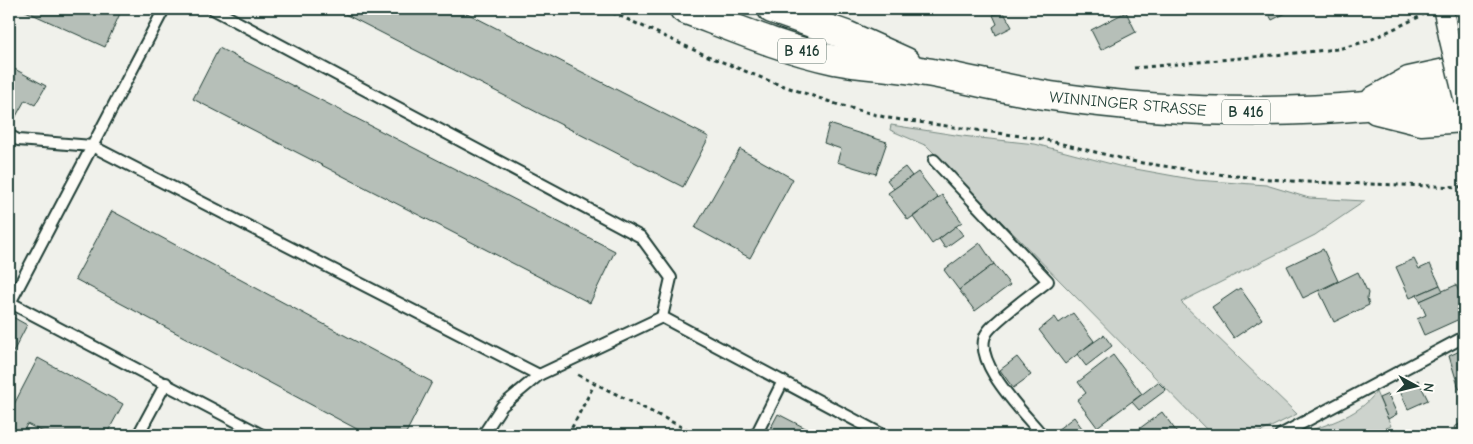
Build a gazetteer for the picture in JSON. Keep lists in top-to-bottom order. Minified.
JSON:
{"streets":{"main road":["B 416","WINNINGER STRASSE"]},"crossings":[["B 416","WINNINGER STRASSE"]],"north":"right"}
